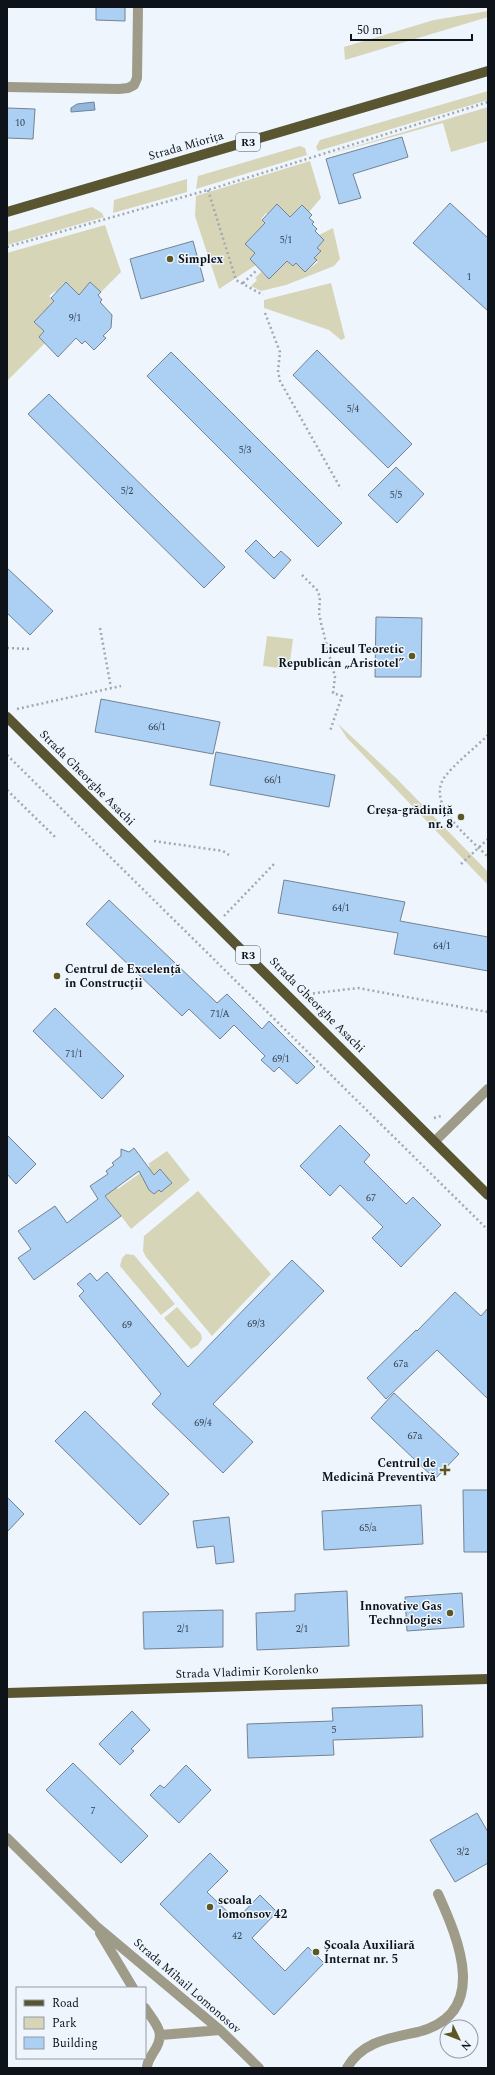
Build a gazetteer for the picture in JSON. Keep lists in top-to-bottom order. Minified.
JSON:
{"streets":{"main road":["R3","Strada Miorița","Strada Gheorghe Asachi","Strada Vladimir Korolenko"],"street":["Strada Mihail Lomonosov"]},"places":{"other":["Simplex","Liceul Teoretic Republican „Aristotel”","Creșa-grădiniță nr. 8","Centrul de Excelență în Construcții","Innovative Gas Technologies","scoala lomonsov 42","Școala Auxiliară Internat nr. 5"],"health":["Centrul de Medicină Preventivă"]},"house_numbers":["10","5/1","1","9/1","5/4","5/3","5/2","5/5","66/1","66/1","64/1","64/1","71/A","71/1","69/1","67","69/3","69","67a","69/4","67a","65/a","2/1","2/1","5","7","3/2","42"],"legend":["Road","Park","Building"],"scale_bar":"50 m","north":"bottom right"}
